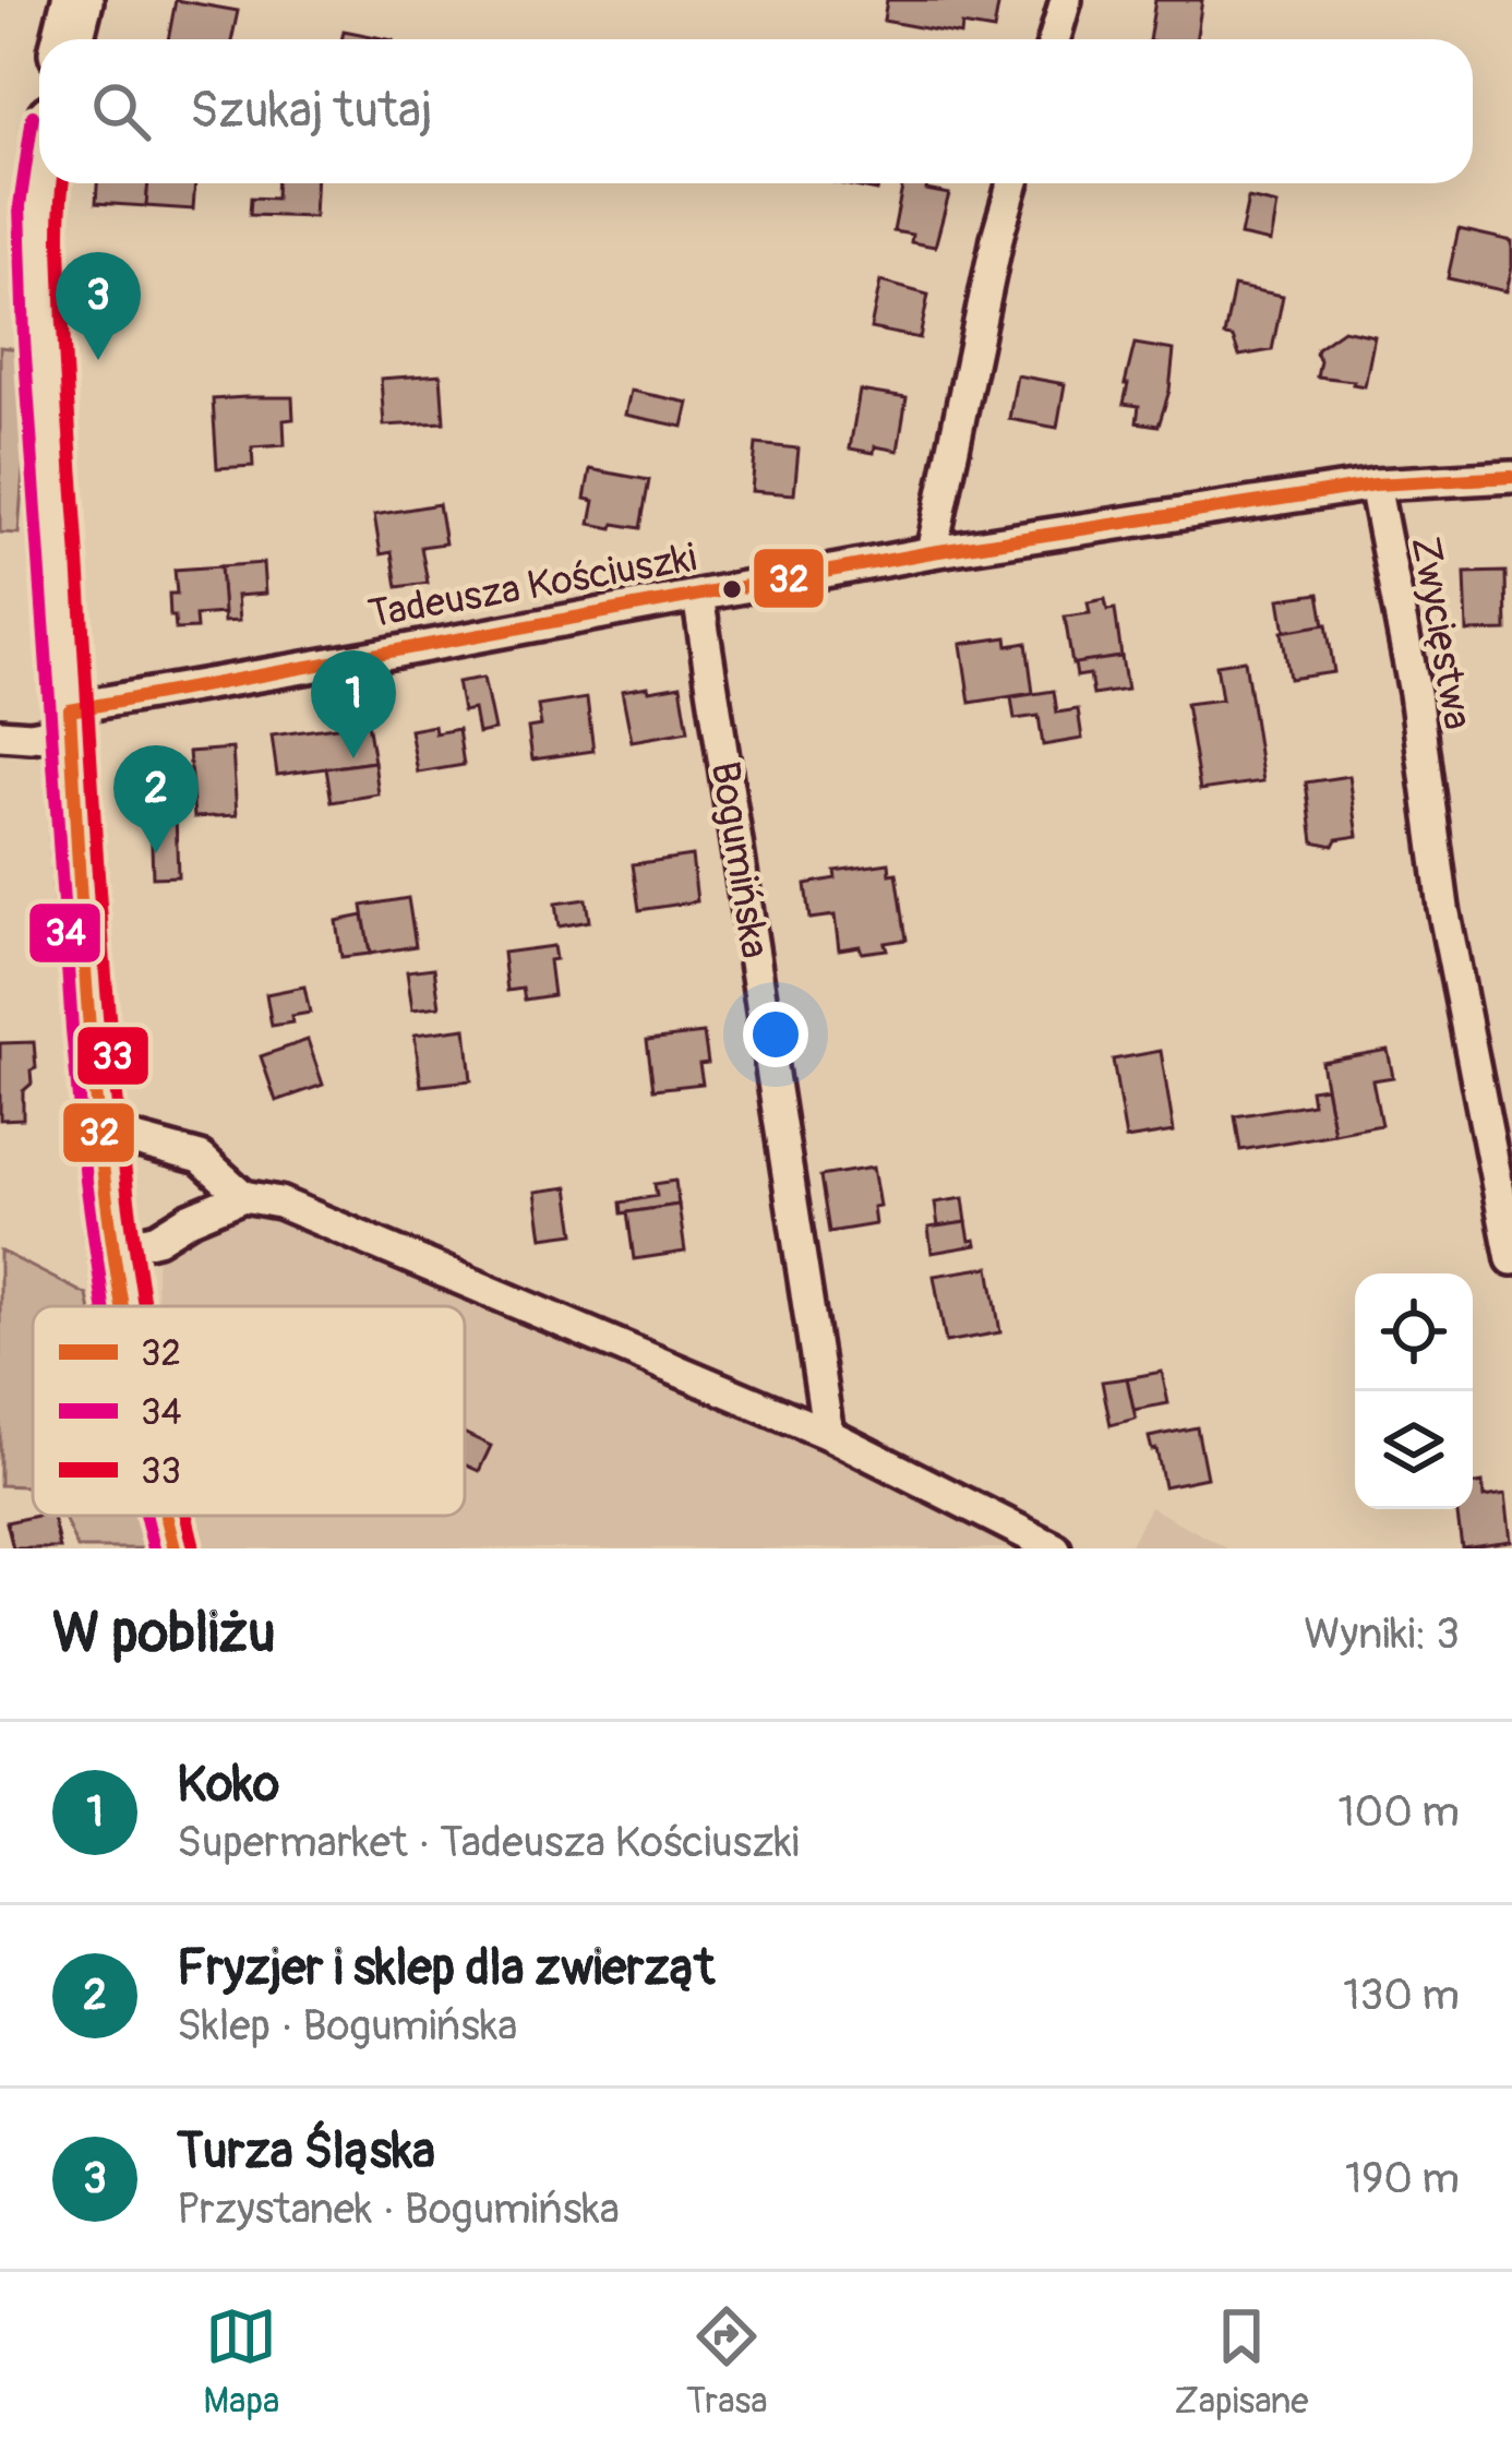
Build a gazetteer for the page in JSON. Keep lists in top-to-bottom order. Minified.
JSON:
{"streets":{"street":["Tadeusza Kościuszki","Zwycięstwa","Bogumińska"]},"crossings":[["Tadeusza Kościuszki","Zwycięstwa"],["Tadeusza Kościuszki","Bogumińska"]],"lines":["transit line 34","transit line 33","transit line 32"],"legend":["32","34","33"],"page":{"search":"Szukaj tutaj","pins":["3","1","2"],"heading":["W pobliżu","Wyniki: 3"],"list":[{"mark":"1","name":"Koko","note":"Supermarket · Tadeusza Kościuszki","value":"100 m"},{"mark":"2","name":"Fryzjer i sklep dla zwierząt","note":"Sklep · Bogumińska","value":"130 m"},{"mark":"3","name":"Turza Śląska","note":"Przystanek · Bogumińska","value":"190 m"}],"nav":["Mapa","Trasa","Zapisane"]}}
